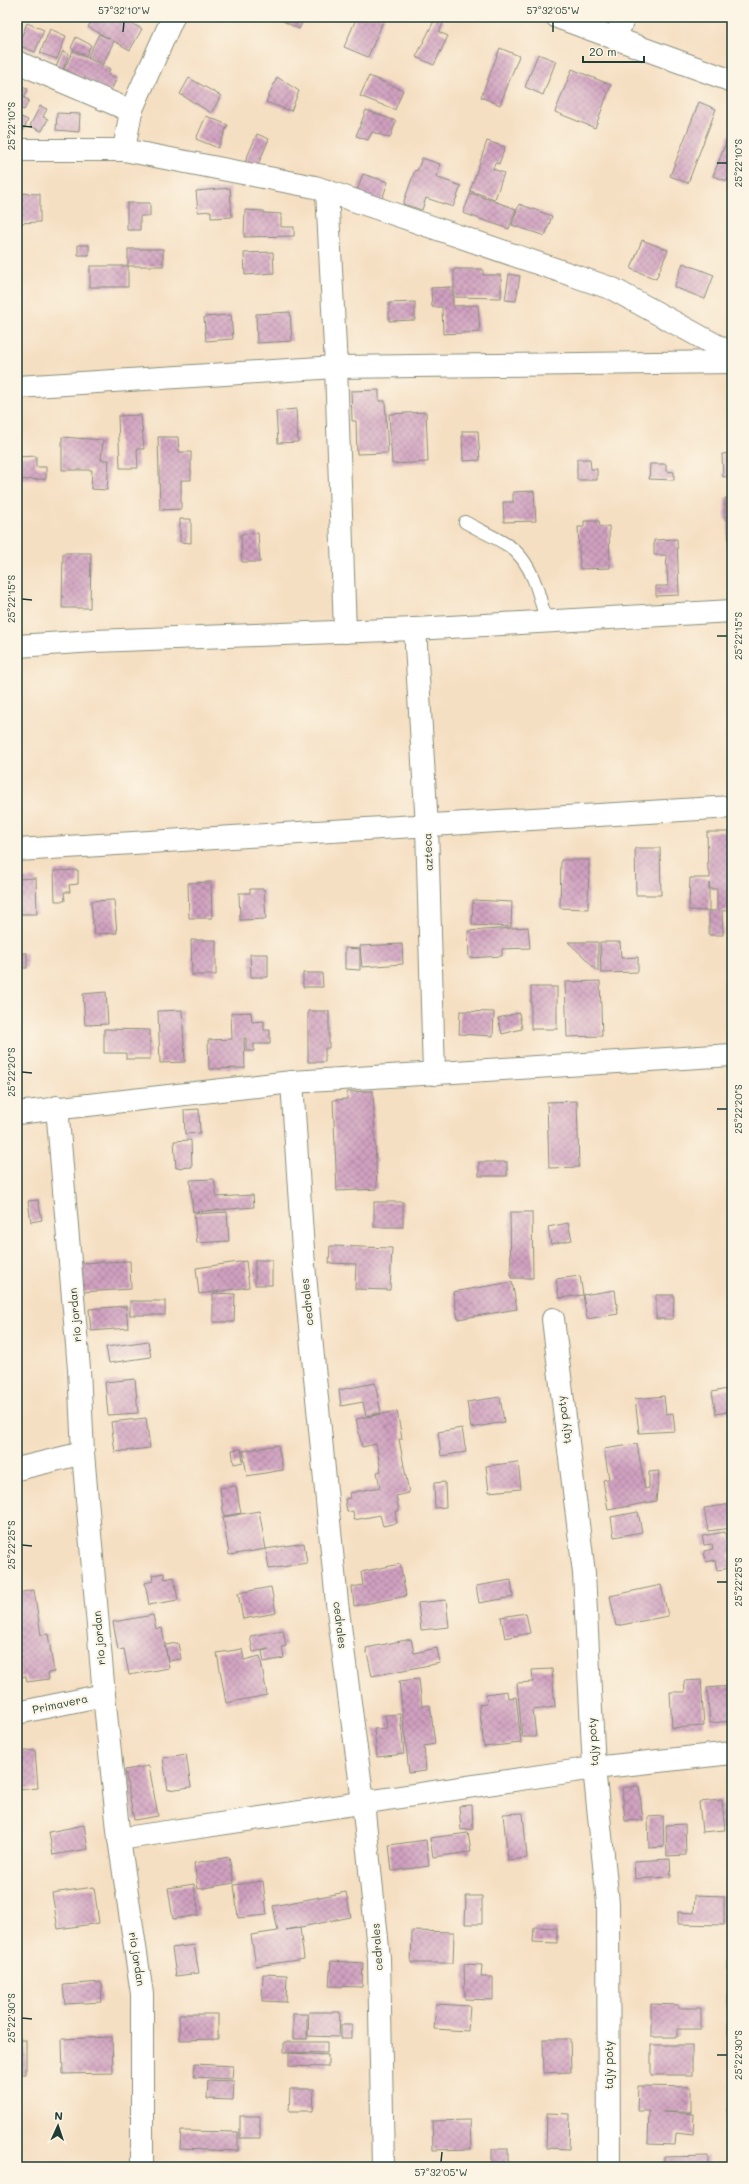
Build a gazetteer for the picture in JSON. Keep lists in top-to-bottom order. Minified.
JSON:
{"streets":{"street":["azteca","cedrales","rio jordan","tajy poty","Primavera"]},"crossings":[["rio jordan","Primavera"]],"scale_bar":"20 m","north":"top","coordinates":["57°32'10\"W","57°32'05\"W","25°22'10\"S","25°22'15\"S","25°22'20\"S","25°22'25\"S","25°22'30\"S"]}
